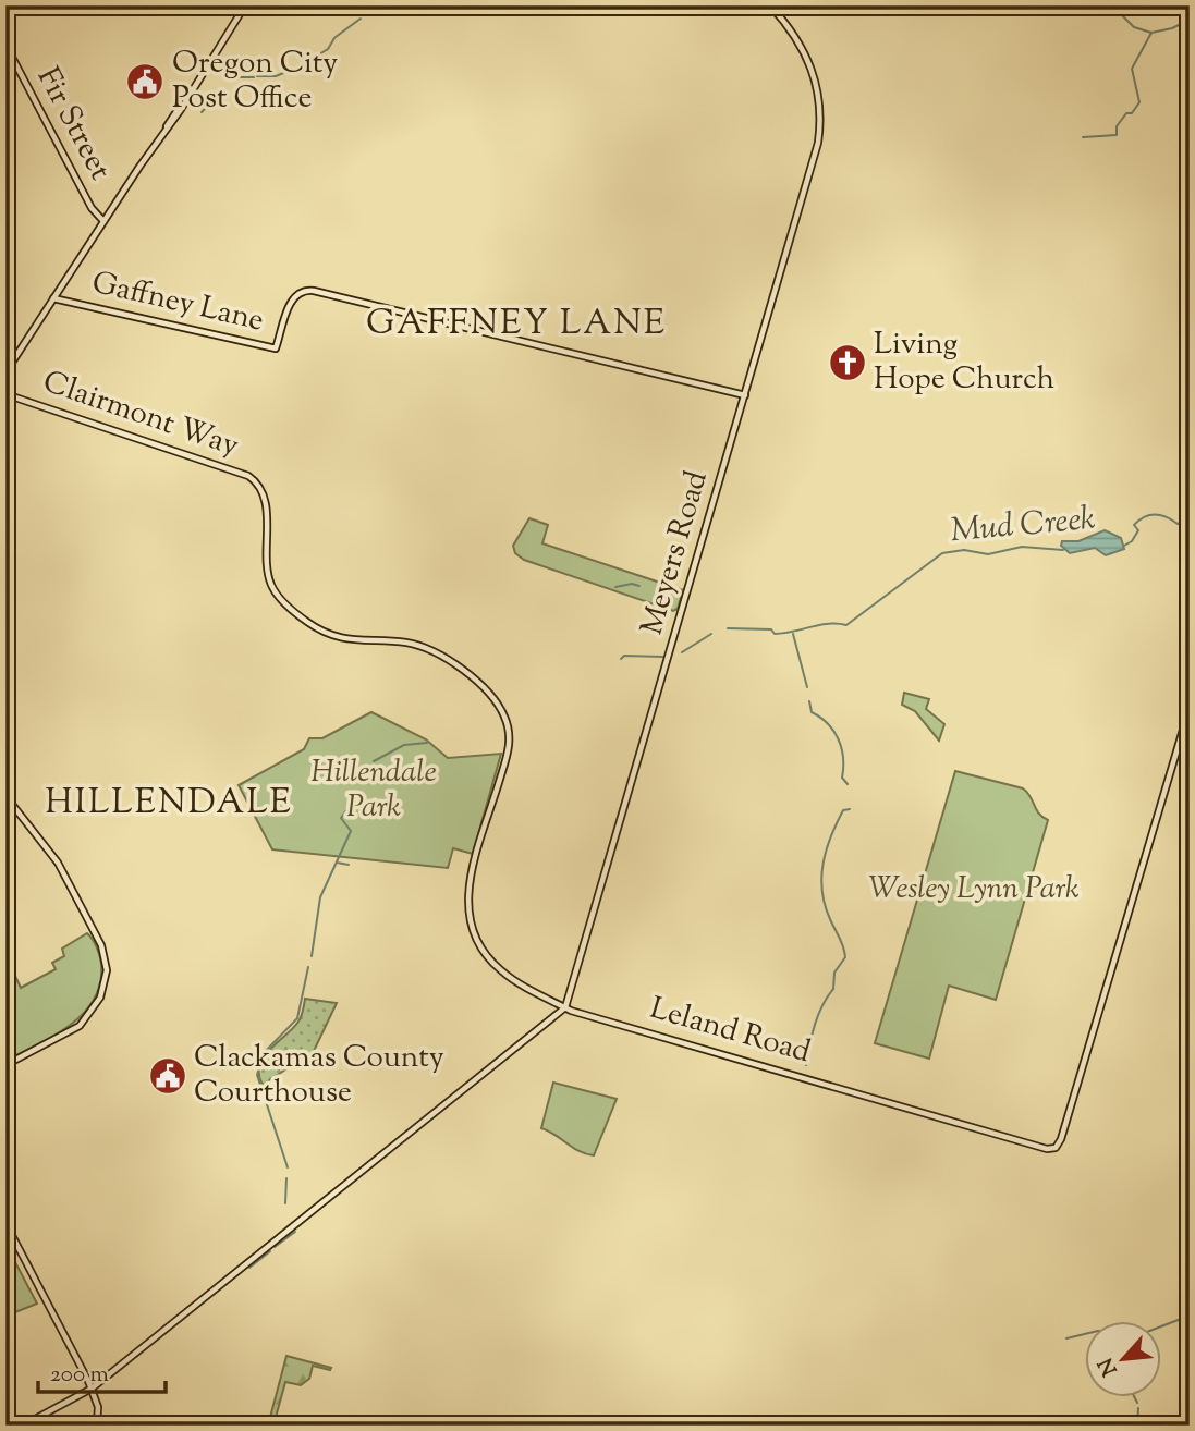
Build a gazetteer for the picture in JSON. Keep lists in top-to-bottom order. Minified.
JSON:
{"streets":{"street":["Fir Street","Gaffney Lane","Clairmont Way","Meyers Road","Leland Road"]},"crossings":[["Gaffney Lane","Meyers Road"],["Clairmont Way","Meyers Road"],["Clairmont Way","Leland Road"],["Meyers Road","Leland Road"]],"districts":["GAFFNEY LANE","HILLENDALE"],"water":["Mud Creek"],"parks":["Hillendale Park","Wesley Lynn Park"],"places":{"public building":["Oregon City Post Office","Clackamas County Courthouse"],"church":["Living Hope Church"]},"scale_bar":"200 m","north":"bottom left"}
